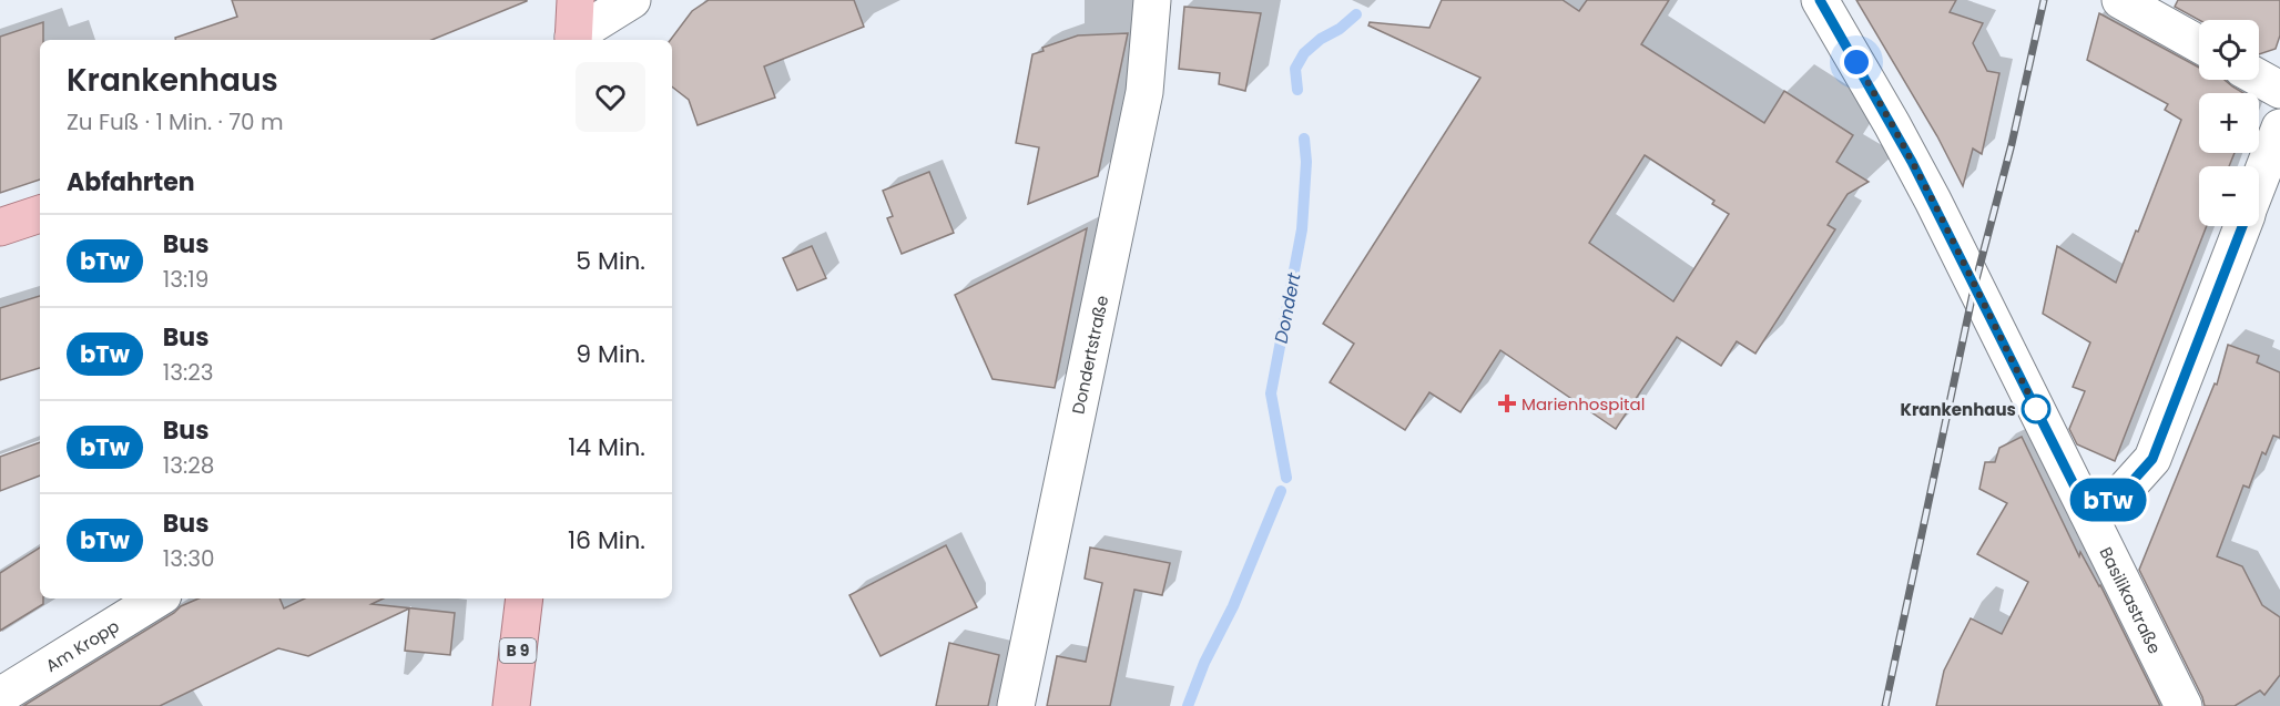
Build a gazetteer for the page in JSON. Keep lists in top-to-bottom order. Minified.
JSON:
{"streets":{"main road":["B 9"],"street":["Dondertstraße","Basilikastraße","Am Kropp"]},"water":["Dondert"],"places":{"health":["Marienhospital"],"other":["Krankenhaus"]},"lines":["bus line bTw"],"page":{"on_map":"bTw","map_buttons":["+","−"],"heading":[["Krankenhaus","Zu Fuß · 1 Min. · 70 m"],"Abfahrten"],"list":[{"mark":"bTw","name":"Bus","note":"13:19","value":"5 Min."},{"mark":"bTw","name":"Bus","note":"13:23","value":"9 Min."},{"mark":"bTw","name":"Bus","note":"13:28","value":"14 Min."},{"mark":"bTw","name":"Bus","note":"13:30","value":"16 Min."}]}}
